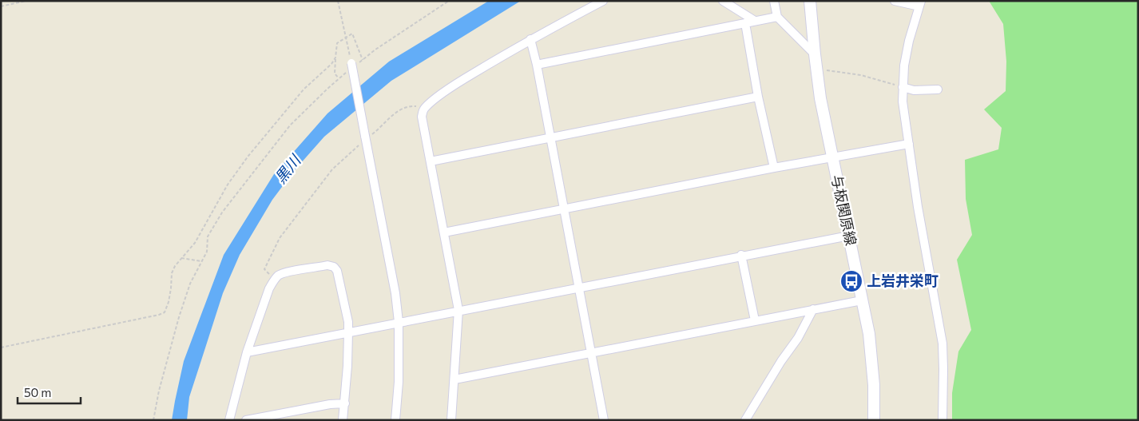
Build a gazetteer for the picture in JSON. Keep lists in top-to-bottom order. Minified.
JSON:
{"streets":{"main road":["与板関原線"]},"water":["黒川"],"places":{"bus stop":["上岩井栄町"]},"scale_bar":"50 m"}
